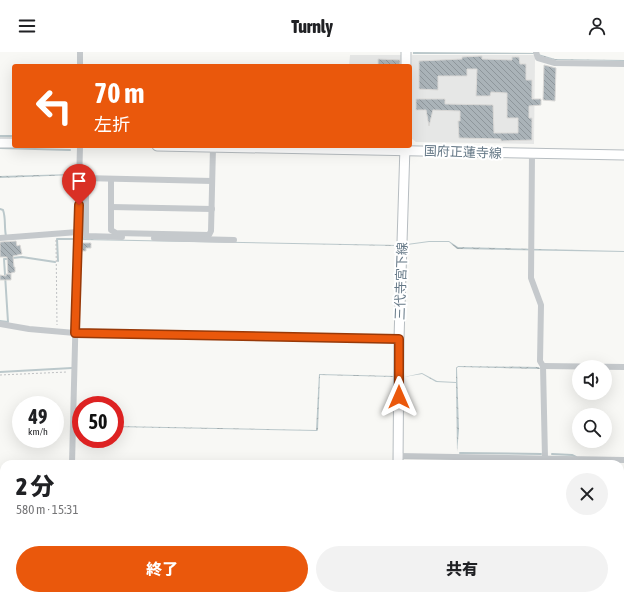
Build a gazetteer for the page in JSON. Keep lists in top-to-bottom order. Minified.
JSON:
{"streets":{"main road":["国府正蓮寺線","三代寺宮下線"]},"crossings":[["国府正蓮寺線","三代寺宮下線"]],"page":{"header":"Turnly","turn":["70 m","左折"],"speed":"49 km/h","limit":"50","heading":["2 分","580 m · 15:31"],"buttons":["終了","共有"]}}
